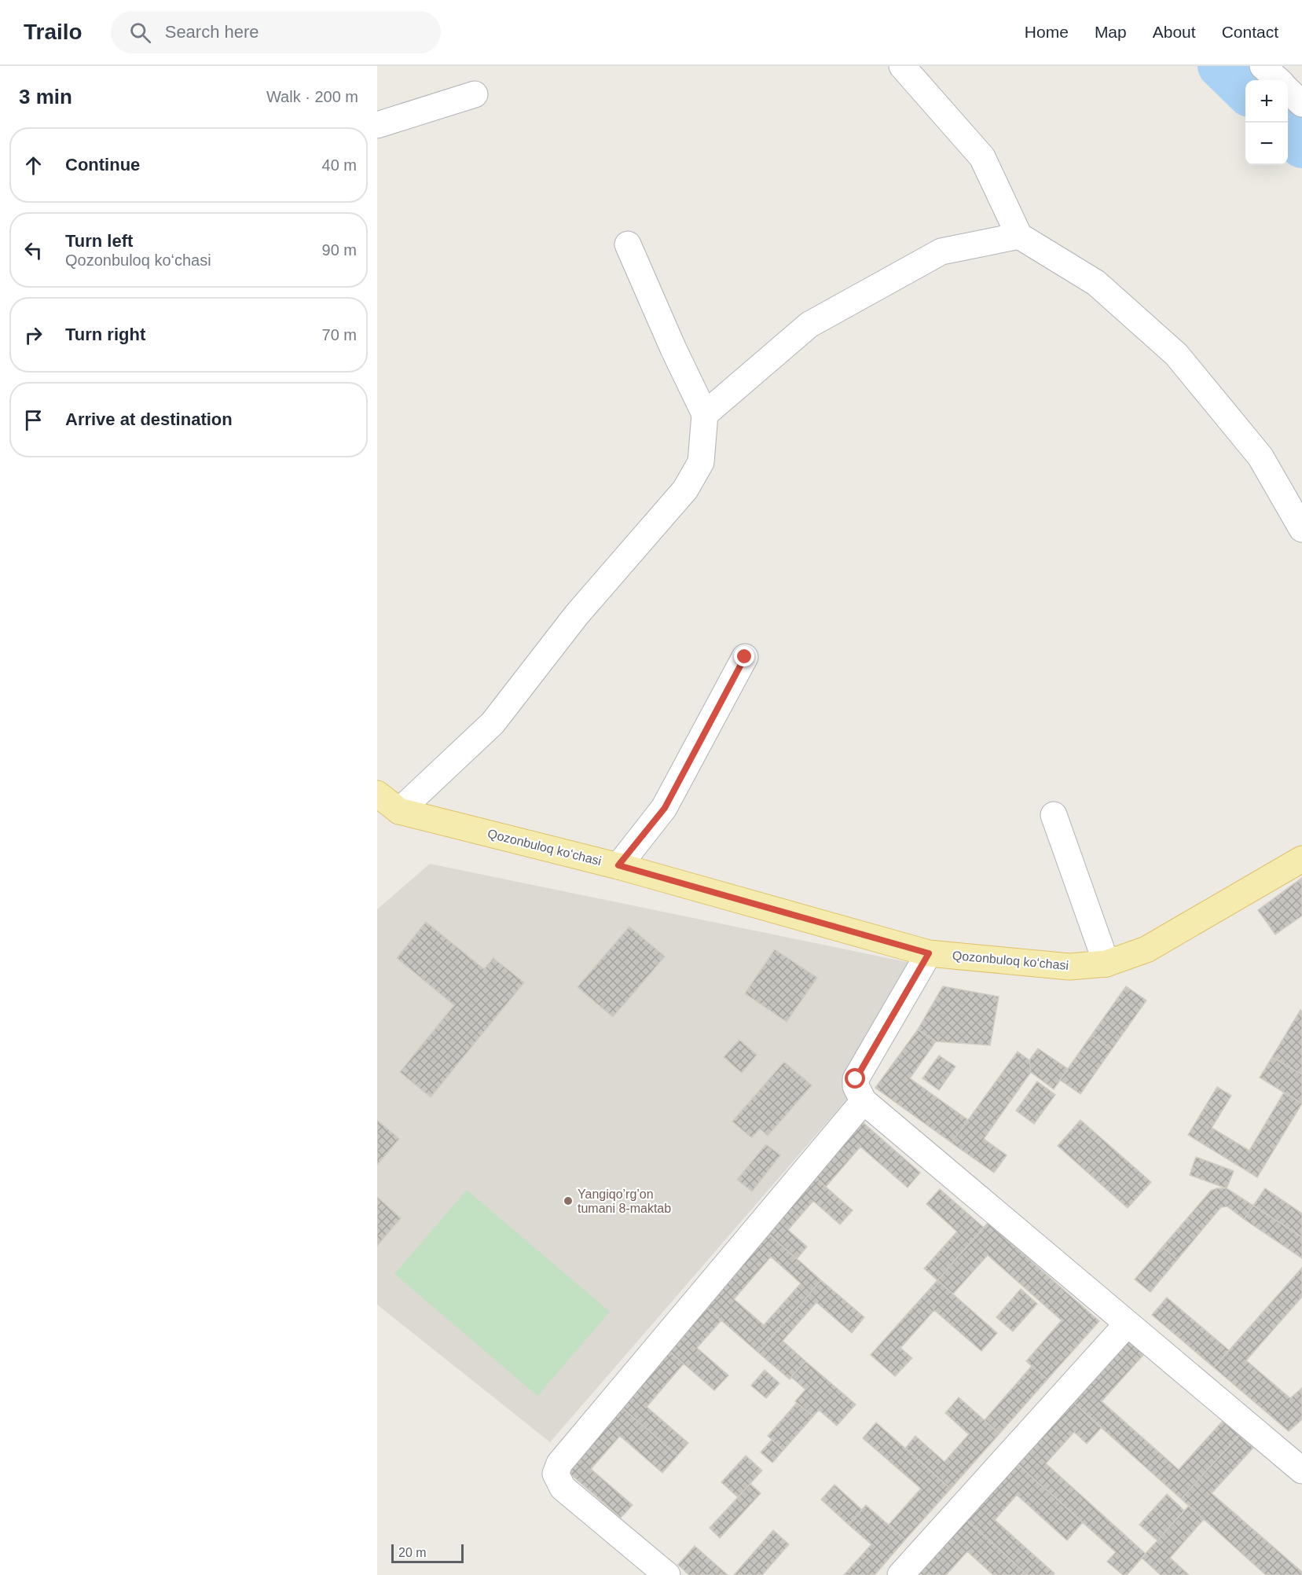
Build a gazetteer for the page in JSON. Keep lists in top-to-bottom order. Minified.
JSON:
{"streets":{"main road":["Qozonbuloq koʻchasi"]},"places":["Yangiqo’rg’on tumani 8-maktab"],"scale_bar":"20 m","page":{"header":"Trailo","search":"Search here","nav":["Home","Map","About","Contact"],"heading":["3 min","Walk · 200 m"],"map_buttons":["+","−"],"list":[["Continue","40 m"],["Turn left","Qozonbuloq koʻchasi","90 m"],["Turn right","70 m"],"Arrive at destination"],"scale":"20 m"}}
